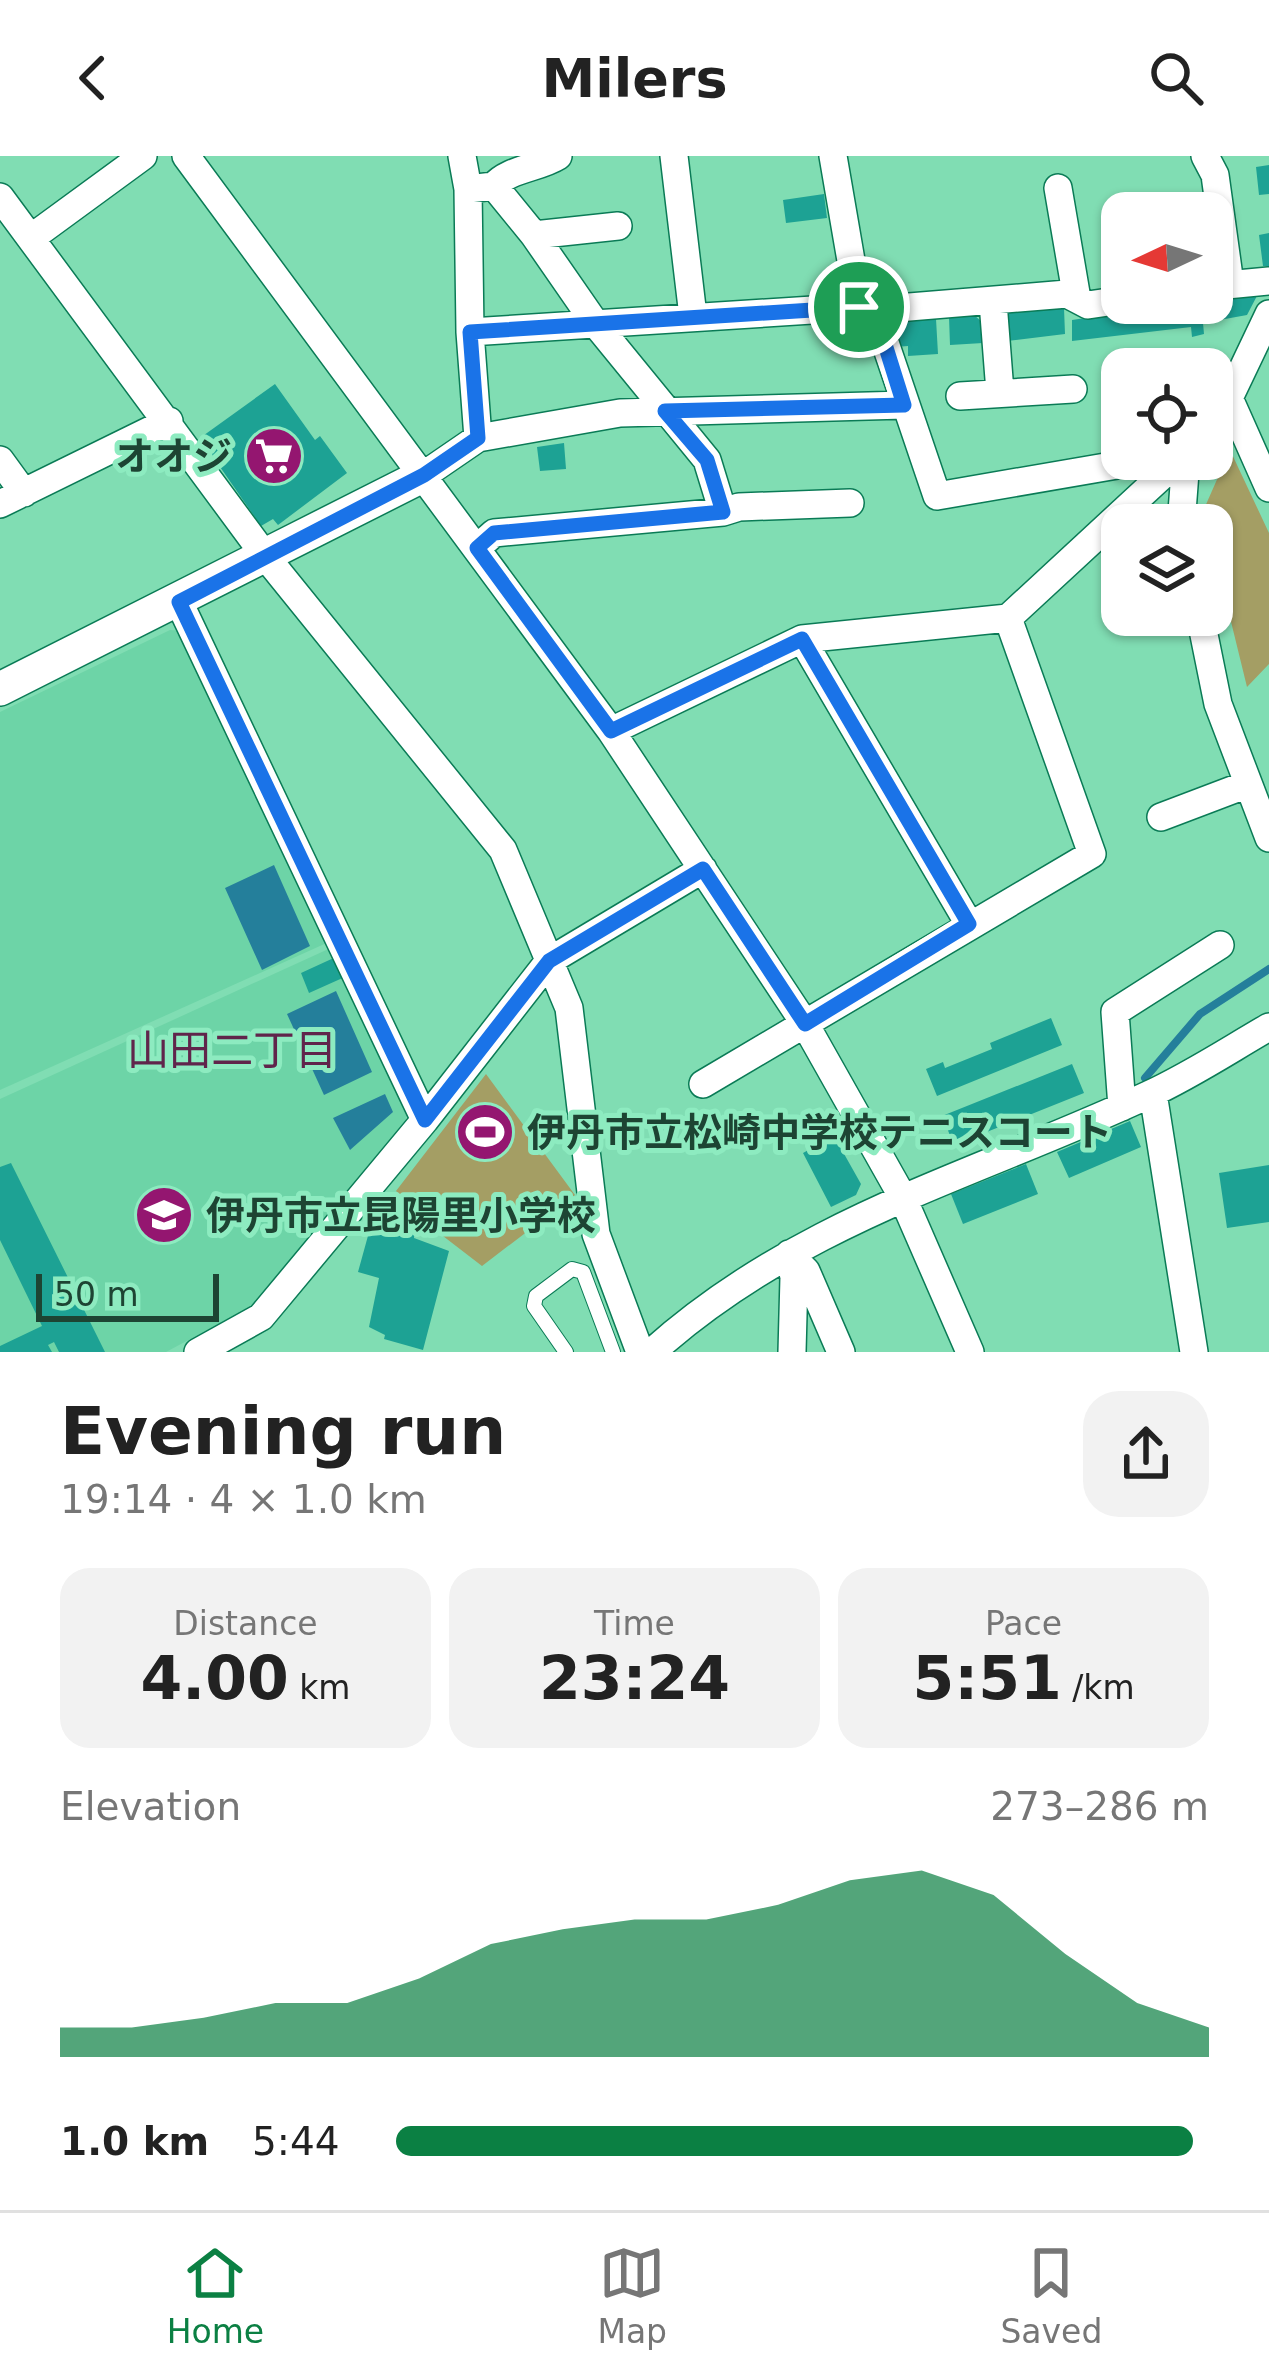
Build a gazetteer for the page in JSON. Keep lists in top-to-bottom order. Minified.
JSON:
{"districts":["山田二丁目"],"places":{"supermarket":["オオジ"],"sports":["伊丹市立松崎中学校テニスコート"],"school or university":["伊丹市立昆陽里小学校"]},"scale_bar":"50 m","north":"left","page":{"header":"Milers","scale":"50 m","heading":["Evening run","19:14 · 4 × 1.0 km"],"stats":[["Distance","4.00 km"],["Time","23:24"],["Pace","5:51 /km"]],"chart":["Elevation","273–286 m"],"list":[{"name":"1.0 km","note":"5:44"}],"tabs":["Home","Map","Saved"]}}
